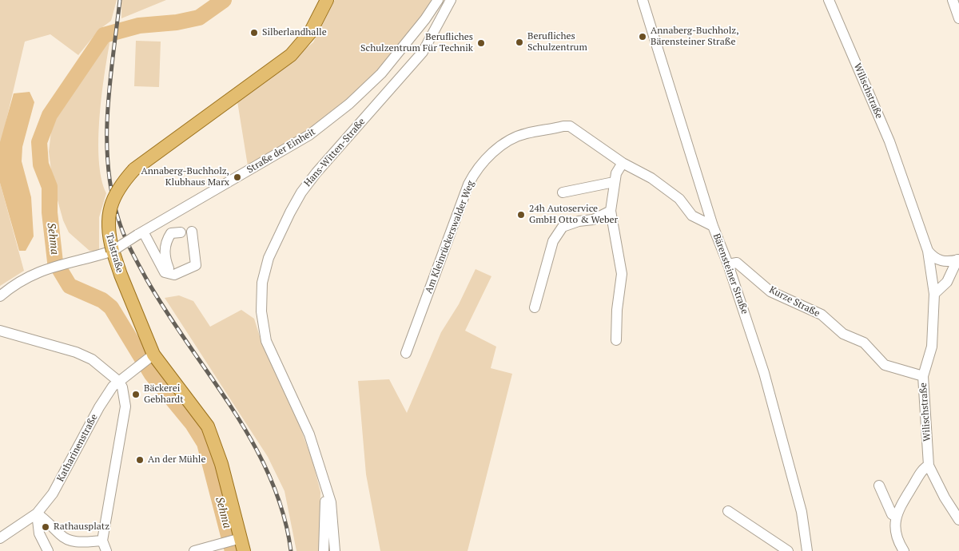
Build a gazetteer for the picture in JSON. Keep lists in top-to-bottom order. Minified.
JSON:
{"streets":{"main road":["Talstraße"],"street":["Wilischstraße","Straße der Einheit","Hans-Witten-Straße","Am Kleinrückerswalder Weg","Bärensteiner Straße","Kurze Straße","Katharinenstraße"]},"crossings":[["Wilischstraße","Kurze Straße"],["Straße der Einheit","Talstraße"],["Am Kleinrückerswalder Weg","Bärensteiner Straße"],["Talstraße","Katharinenstraße"],["Bärensteiner Straße","Kurze Straße"]],"water":["Sehma"],"places":["Silberlandhalle","Annaberg-Buchholz, Bärensteiner Straße","Berufliches Schulzentrum","Berufliches Schulzentrum Für Technik","Annaberg-Buchholz, Klubhaus Marx","24h Autoservice GmbH Otto & Weber","Bäckerei Gebhardt","An der Mühle","Rathausplatz"]}
